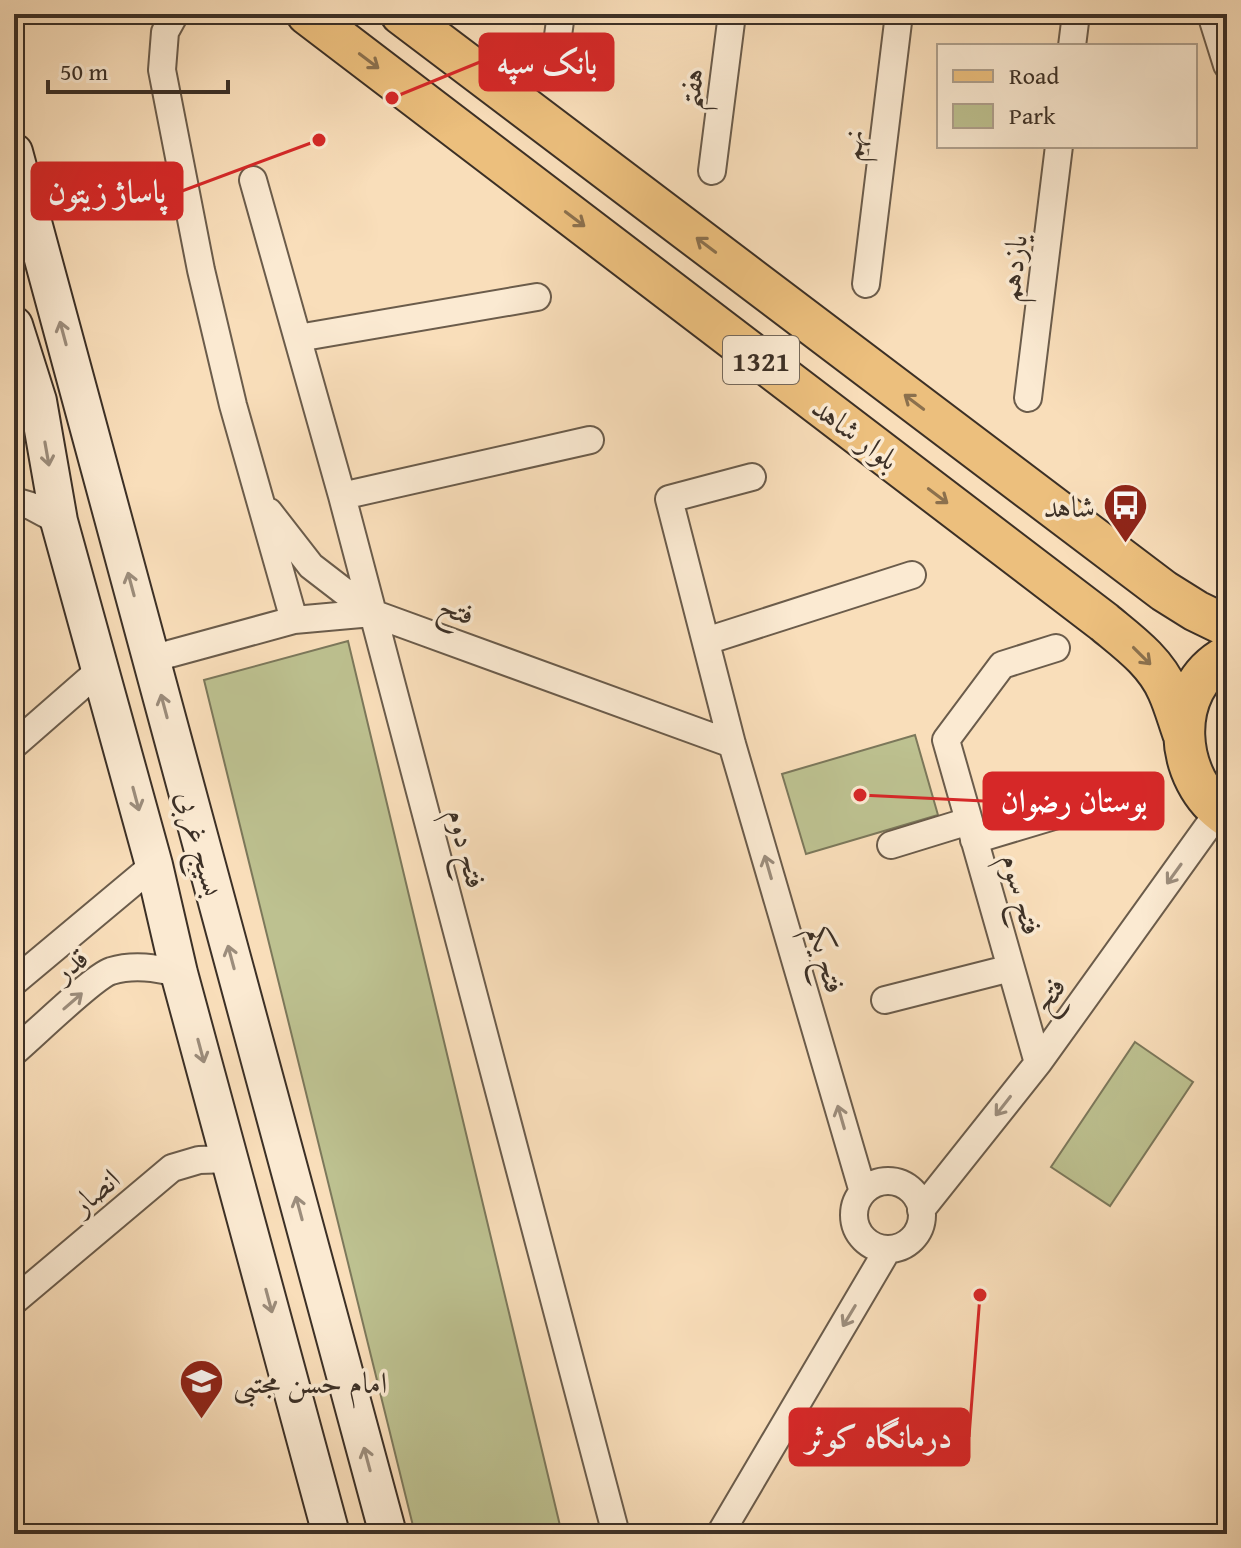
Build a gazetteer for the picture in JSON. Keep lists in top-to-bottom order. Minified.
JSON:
{"streets":{"main road":["1321","بلوار شاهد","بسیج غربی"],"street":["هفتم","نهم","یازدهم","فتح","فتح دوم","فتح سوم","فتح یکم","قدر","انصار"]},"crossings":[["بلوار شاهد","فتح"],["فتح","بسیج غربی"],["فتح","فتح دوم"],["فتح","فتح سوم"],["فتح","فتح یکم"],["بسیج غربی","قدر"],["بسیج غربی","انصار"]],"one_way":["فتح","فتح یکم"],"places":{"other":["بانک سپه","پاساژ زیتون","بوستان رضوان","درمانگاه کوثر"],"bus stop":["شاهد"],"school or university":["امام حسن مجتبی"]},"legend":["Road","Park"],"scale_bar":"50 m"}
